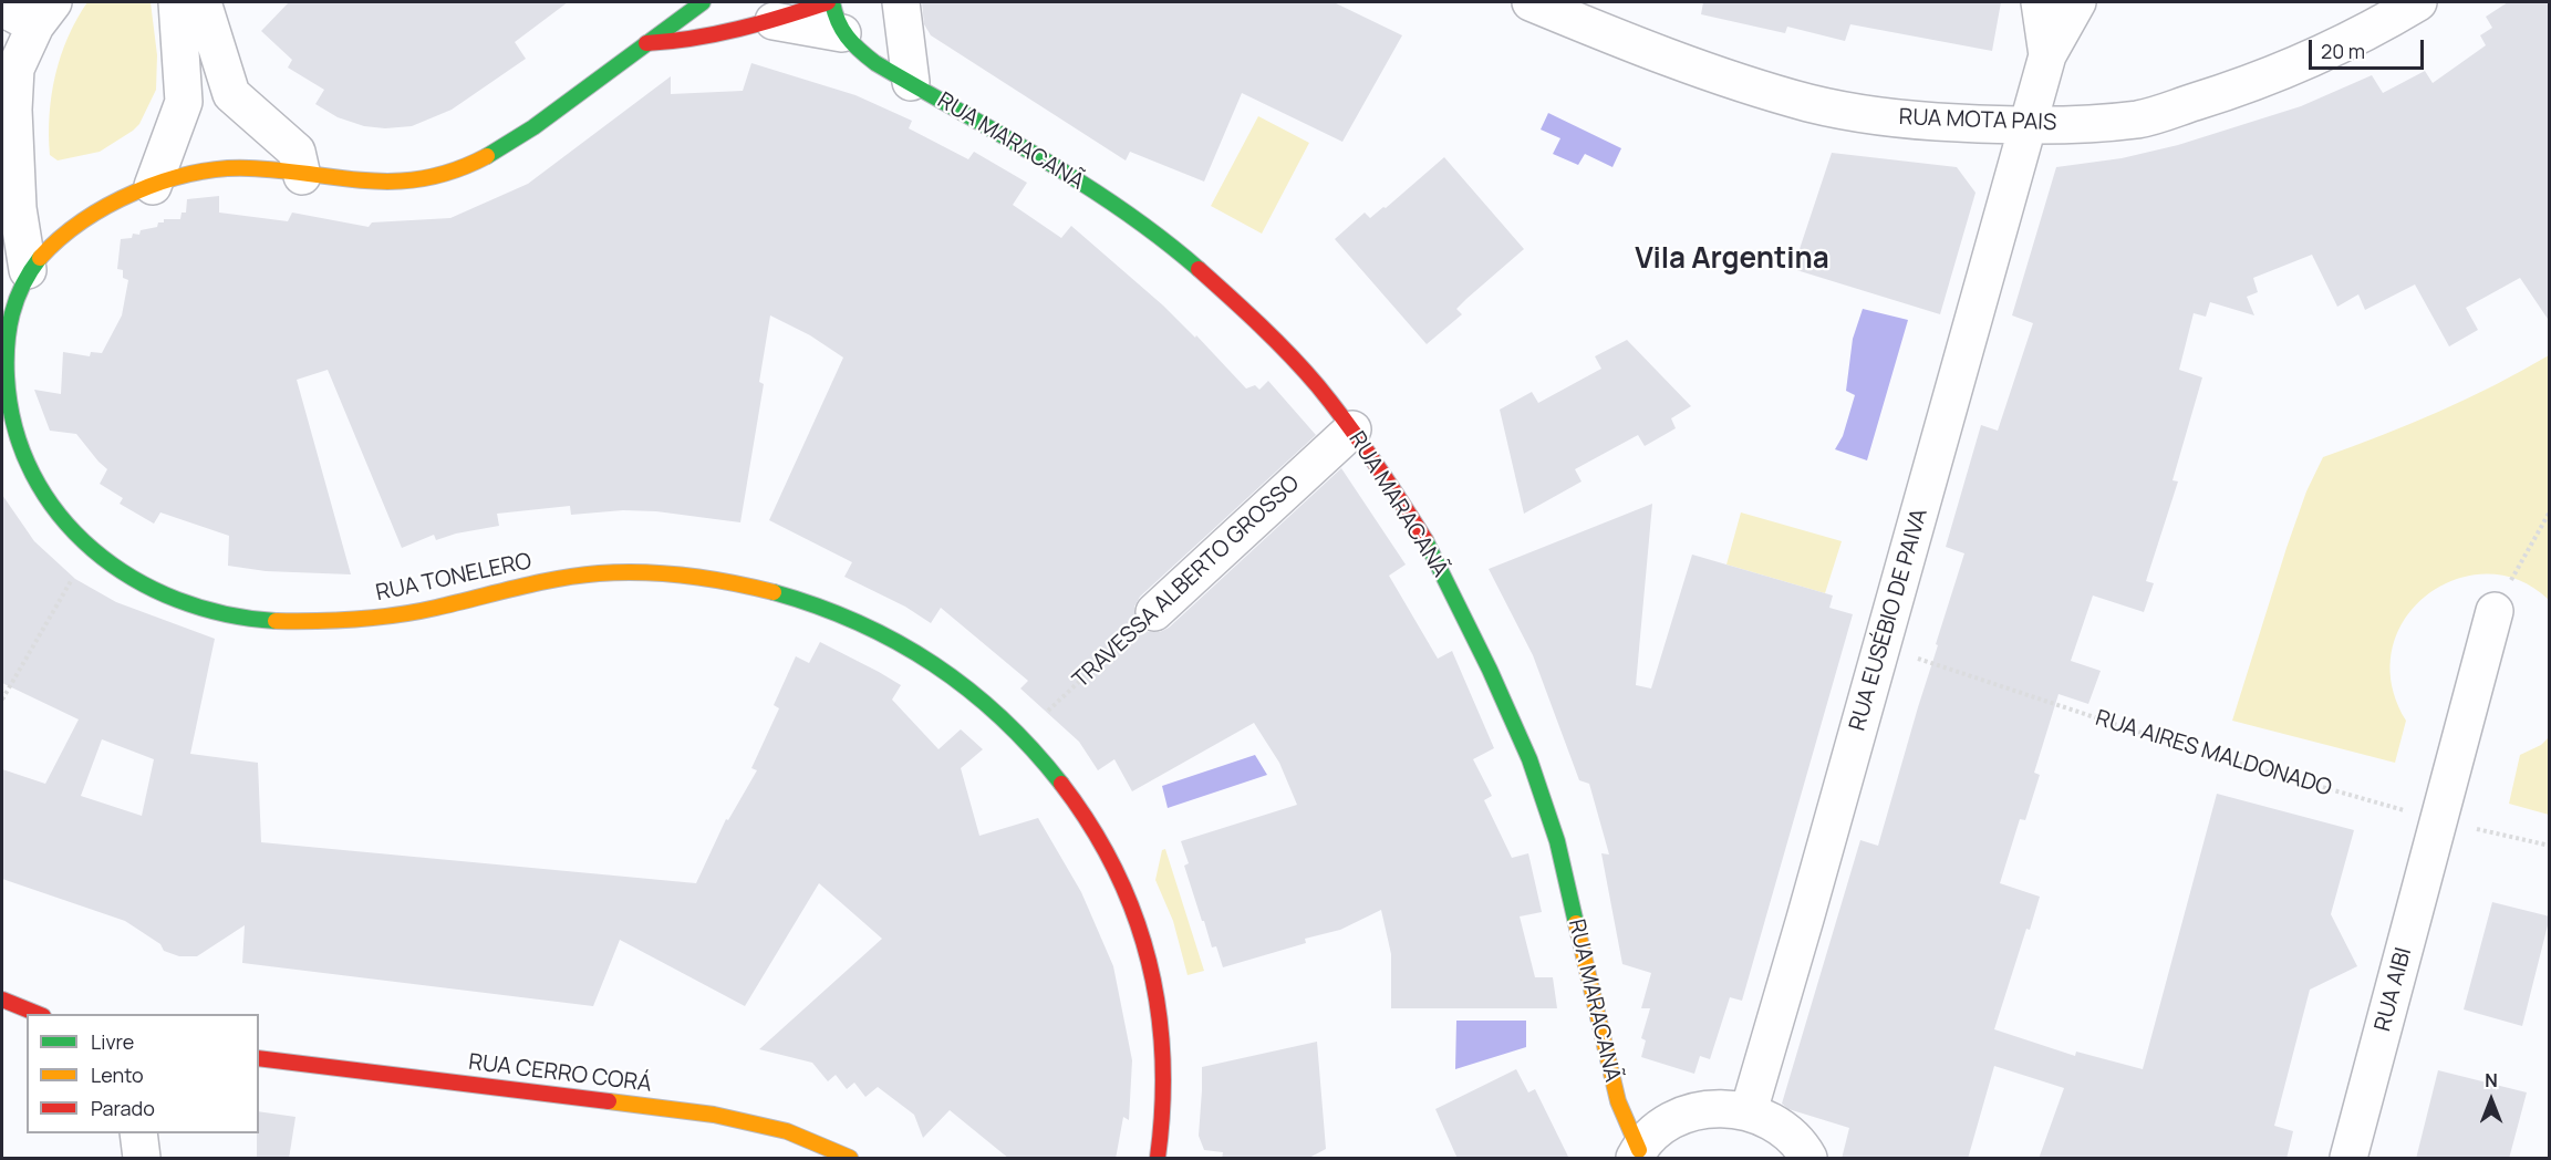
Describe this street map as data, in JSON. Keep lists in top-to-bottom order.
{
  "streets": {
    "street": [
      "RUA MOTA PAIS",
      "RUA MARACANÃ",
      "RUA TONELERO",
      "TRAVESSA ALBERTO GROSSO",
      "RUA EUSÉBIO DE PAIVA",
      "RUA AIBI",
      "RUA CERRO CORÁ"
    ],
    "path": ["RUA AIRES MALDONADO"]
  },
  "crossings": [
    ["RUA MOTA PAIS", "RUA EUSÉBIO DE PAIVA"],
    ["RUA MARACANÃ", "TRAVESSA ALBERTO GROSSO"],
    ["RUA TONELERO", "TRAVESSA ALBERTO GROSSO"],
    ["RUA EUSÉBIO DE PAIVA", "RUA AIRES MALDONADO"],
    ["RUA AIRES MALDONADO", "RUA AIBI"]
  ],
  "districts": ["Vila Argentina"],
  "legend": ["Livre", "Lento", "Parado"],
  "scale_bar": "20 m",
  "north": "top"
}
